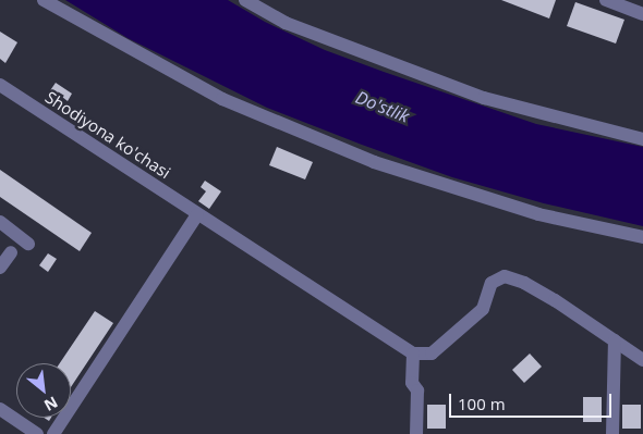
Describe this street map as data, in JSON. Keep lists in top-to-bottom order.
{
  "streets": {
    "street": ["Shodiyona ko'chasi"]
  },
  "water": ["Do'stlik"],
  "scale_bar": "100 m",
  "north": "bottom right"
}
